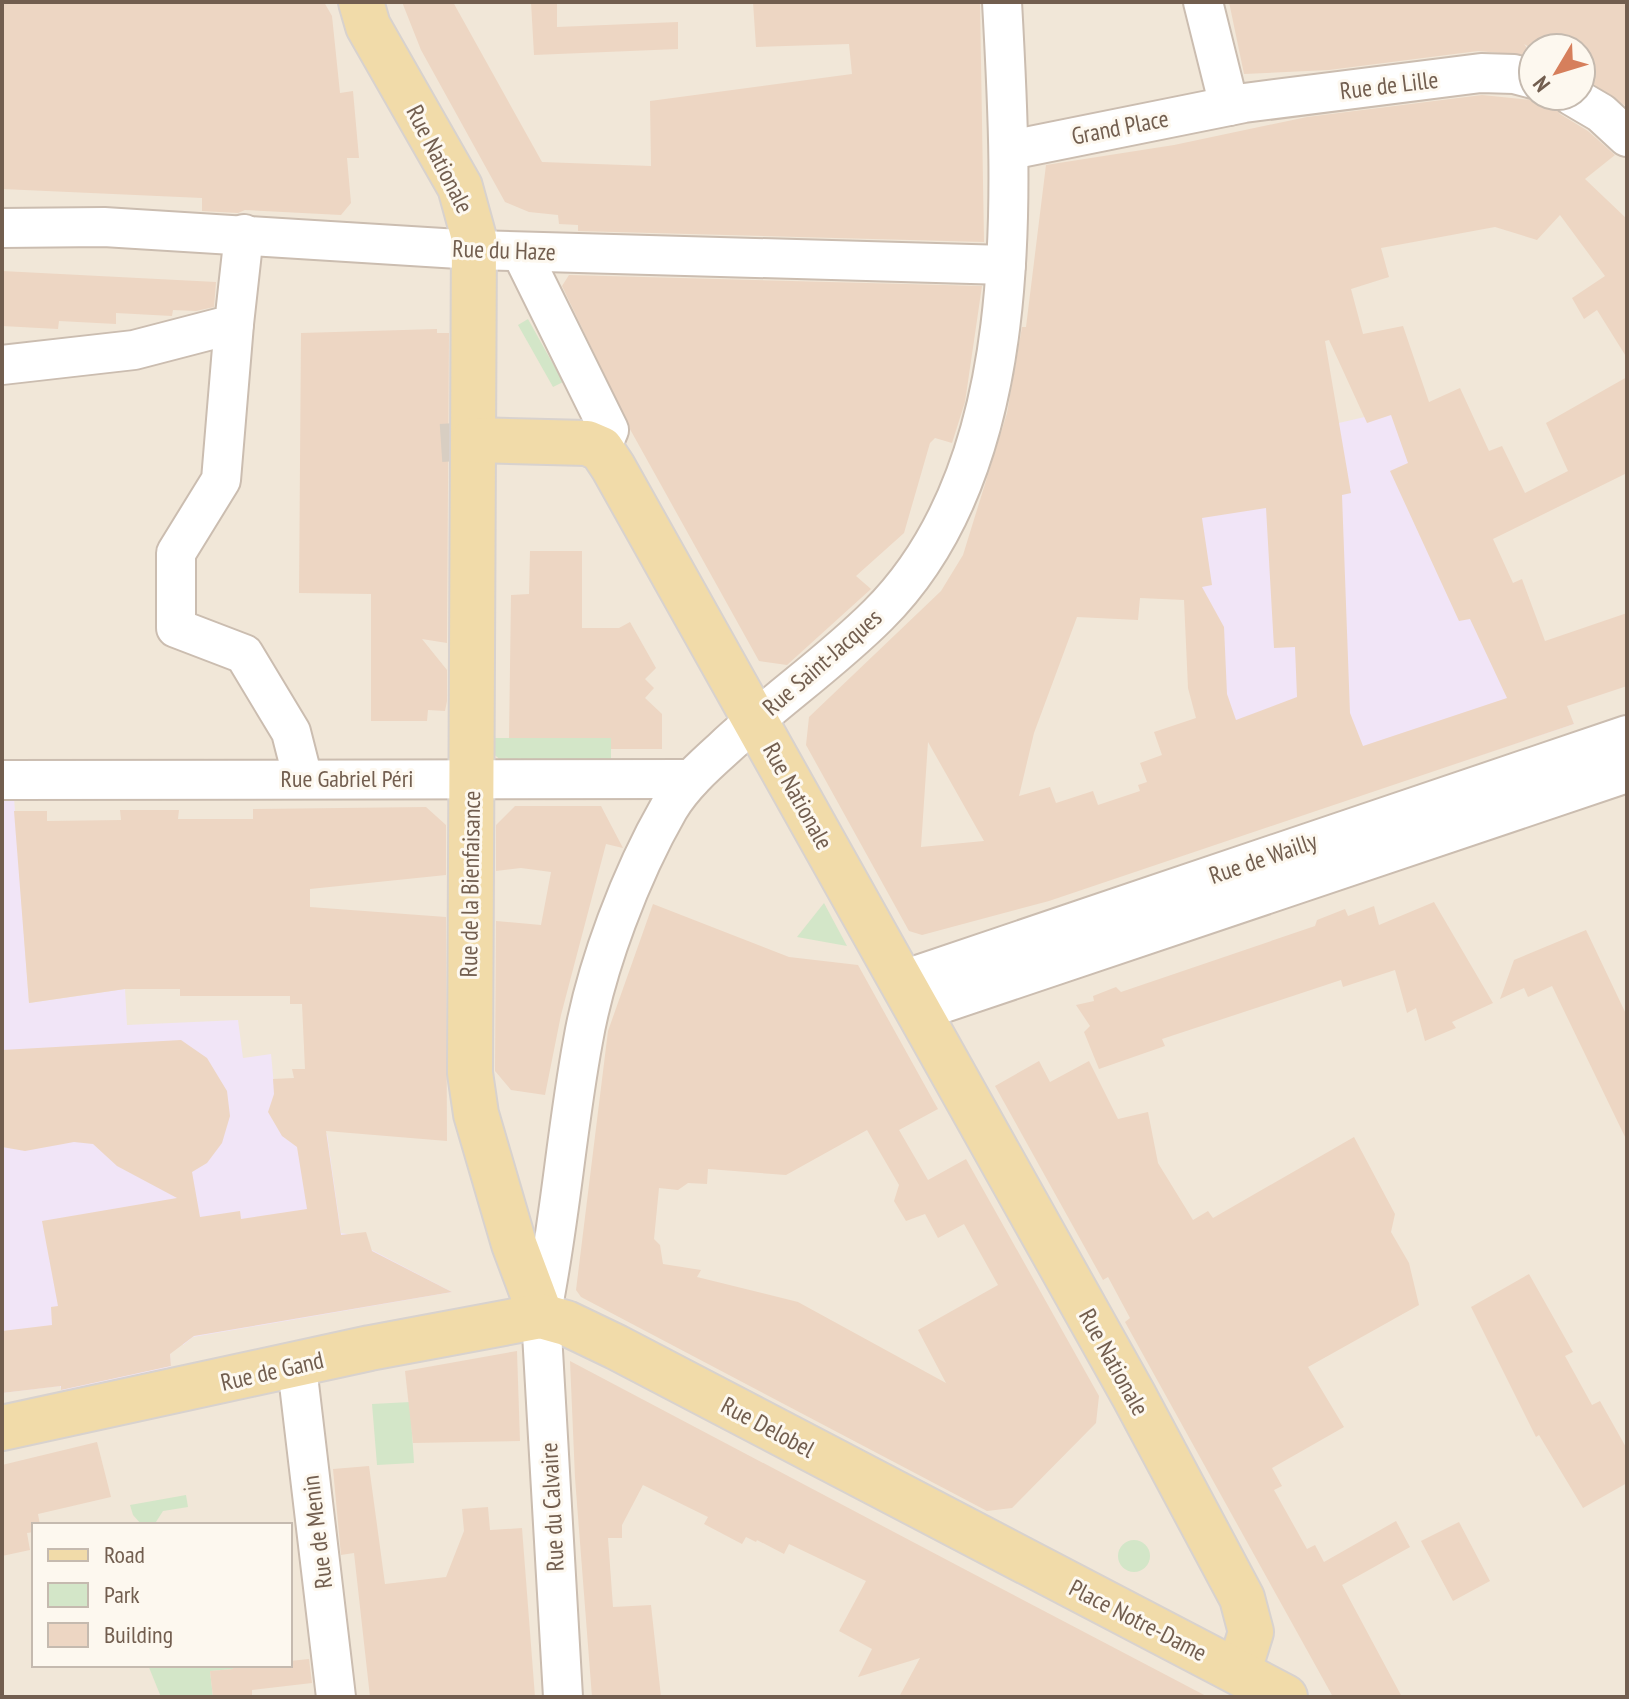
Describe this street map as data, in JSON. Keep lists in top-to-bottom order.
{
  "streets": {
    "main road": [
      "Rue Nationale",
      "Rue de la Bienfaisance",
      "Rue de Gand",
      "Rue Delobel",
      "Place Notre-Dame"
    ],
    "street": [
      "Rue de Lille",
      "Grand Place",
      "Rue du Haze",
      "Rue Saint-Jacques",
      "Rue Gabriel Péri",
      "Rue de Wailly",
      "Rue du Calvaire",
      "Rue de Menin"
    ]
  },
  "crossings": [
    ["Rue de Lille", "Grand Place"],
    ["Grand Place", "Rue Saint-Jacques"],
    ["Rue Nationale", "Rue du Haze"],
    ["Rue Nationale", "Rue Saint-Jacques"],
    ["Rue Nationale", "Rue de Wailly"],
    ["Rue Nationale", "Rue de la Bienfaisance"],
    ["Rue Nationale", "Place Notre-Dame"],
    ["Rue du Haze", "Rue Saint-Jacques"],
    ["Rue Saint-Jacques", "Rue Gabriel Péri"],
    ["Rue Saint-Jacques", "Rue de la Bienfaisance"],
    ["Rue Saint-Jacques", "Rue de Gand"],
    ["Rue Saint-Jacques", "Rue Delobel"],
    ["Rue Saint-Jacques", "Rue du Calvaire"],
    ["Rue Gabriel Péri", "Rue de la Bienfaisance"],
    ["Rue de la Bienfaisance", "Rue de Gand"],
    ["Rue de la Bienfaisance", "Rue Delobel"],
    ["Rue de la Bienfaisance", "Rue du Calvaire"],
    ["Rue de Gand", "Rue Delobel"],
    ["Rue de Gand", "Rue du Calvaire"],
    ["Rue de Gand", "Rue de Menin"],
    ["Rue Delobel", "Rue du Calvaire"],
    ["Rue Delobel", "Place Notre-Dame"]
  ],
  "legend": ["Road", "Park", "Building"],
  "north": "bottom left"
}
